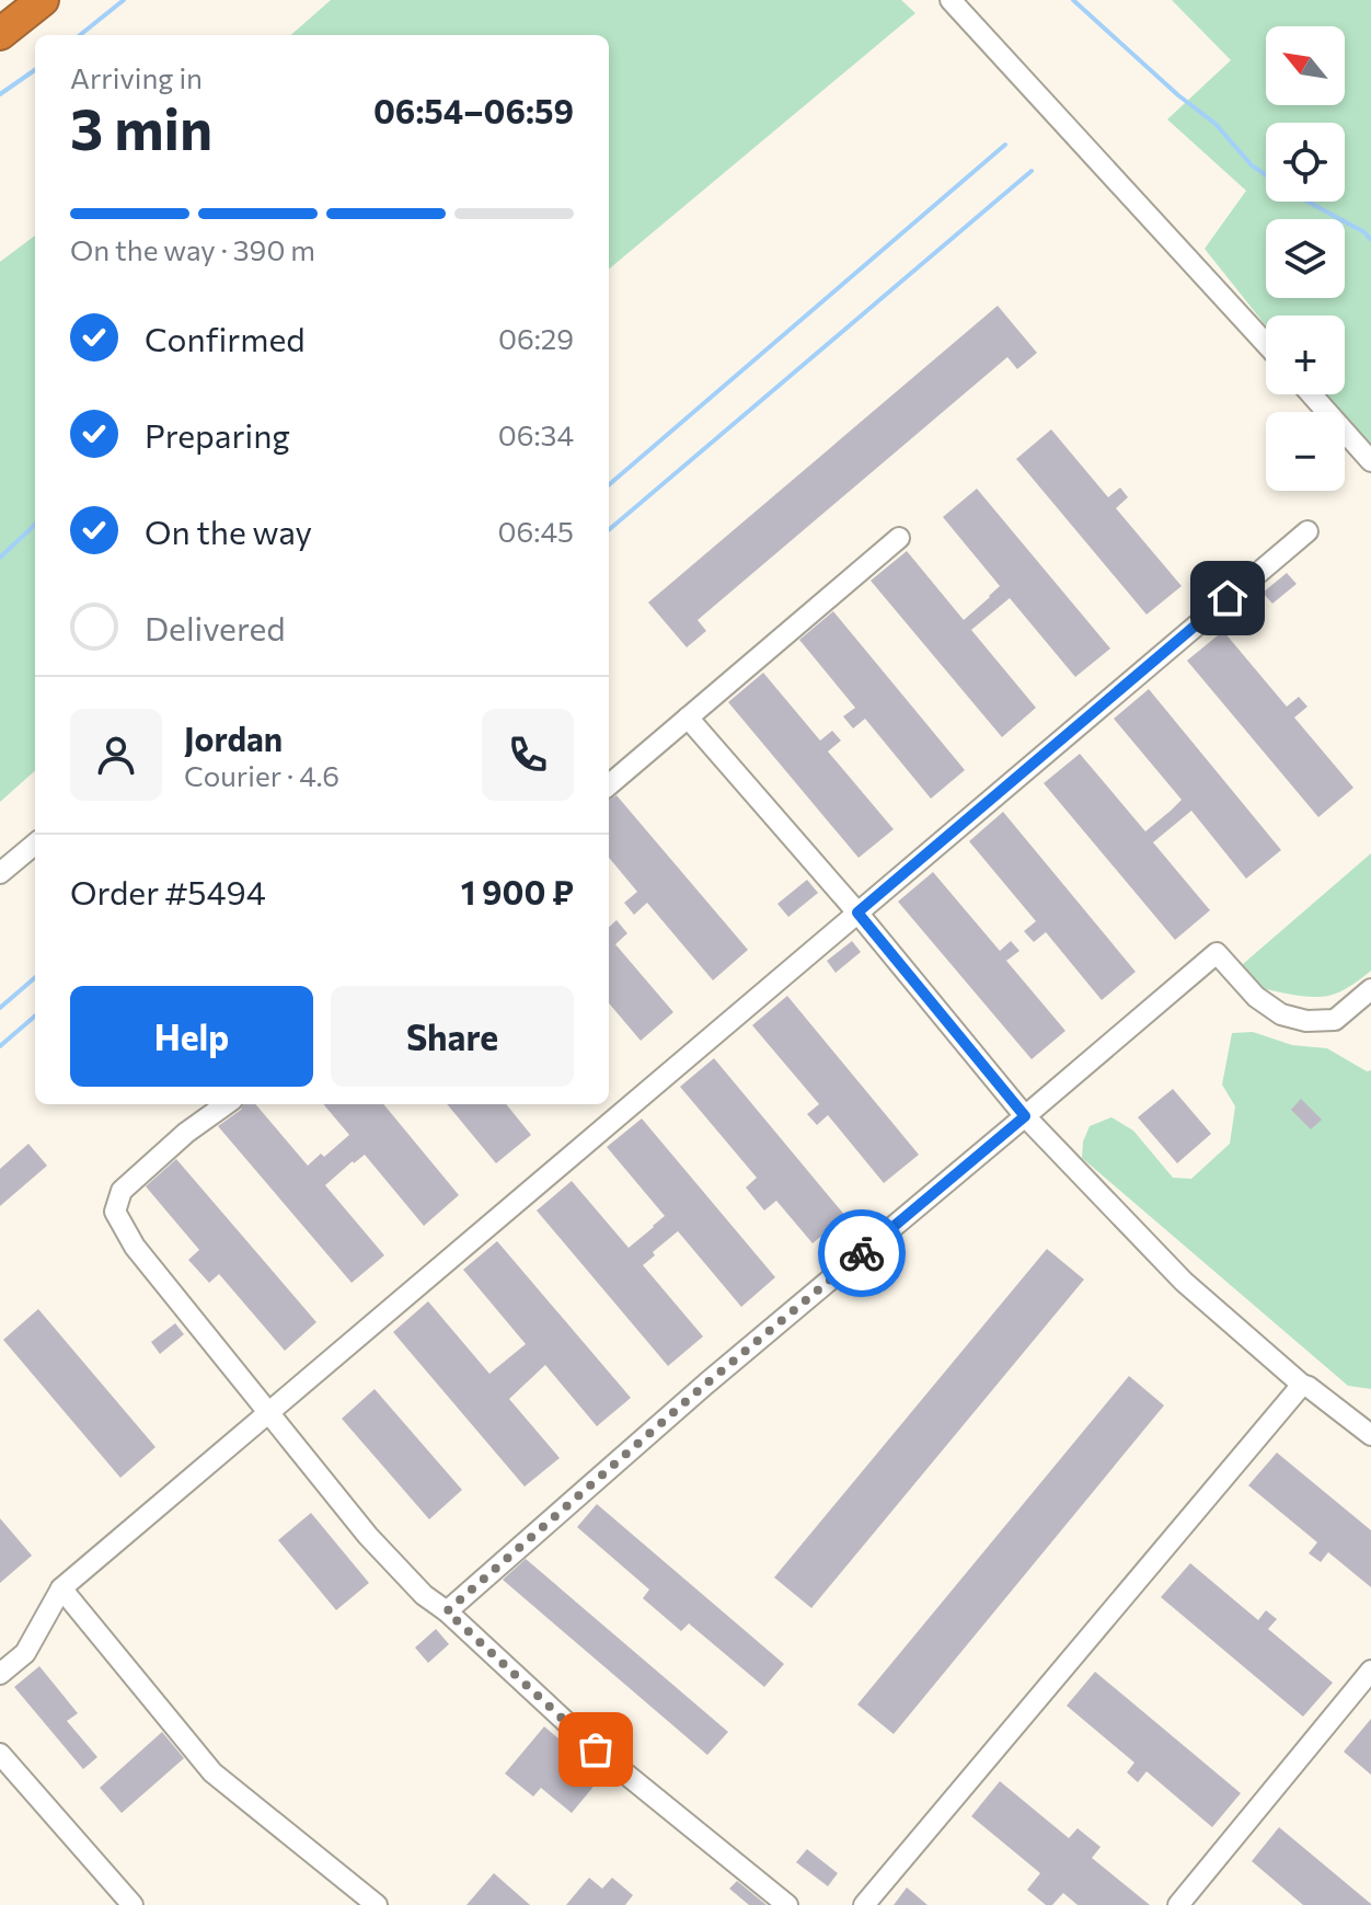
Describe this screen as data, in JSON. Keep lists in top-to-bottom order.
{
  "north": "top left",
  "page": {
    "map_buttons": ["+", "−"],
    "heading": ["3 min", "Arriving in", "06:54–06:59"],
    "panel": [
      "Jordan",
      "Courier · 4.6",
      "Order #5494",
      "1 900 ₽"
    ],
    "bar": "On the way · 390 m",
    "list": [
      ["Confirmed", "06:29"],
      ["Preparing", "06:34"],
      ["On the way", "06:45"],
      "Delivered"
    ],
    "buttons": ["Help", "Share"]
  }
}
